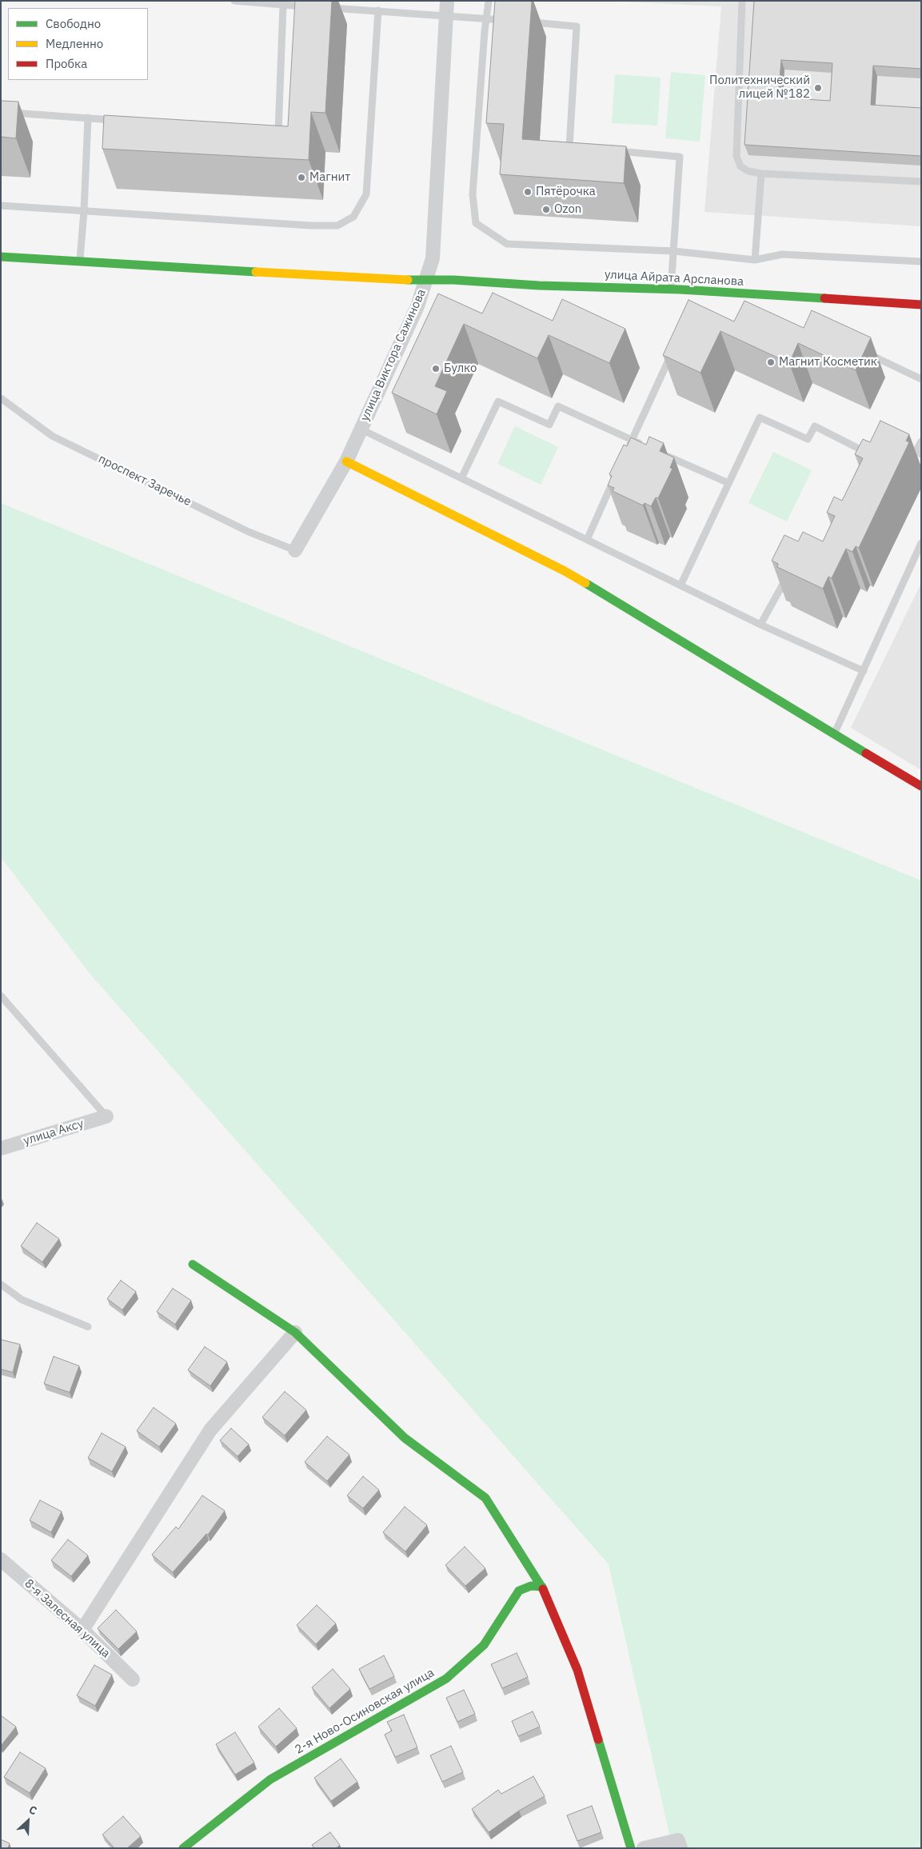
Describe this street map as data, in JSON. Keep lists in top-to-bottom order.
{
  "streets": {
    "street": [
      "улица Айрата Арсланова",
      "улица Виктора Сажинова",
      "улица Аксу",
      "8-я Залесная улица",
      "2-я Ново-Осиновская улица"
    ],
    "lane": ["проспект Заречье"]
  },
  "crossings": [
    ["улица Айрата Арсланова", "улица Виктора Сажинова"],
    ["улица Виктора Сажинова", "проспект Заречье"]
  ],
  "places": [
    "Политехнический лицей №182",
    "Магнит",
    "Пятёрочка",
    "Ozon",
    "Магнит Косметик",
    "Булко"
  ],
  "legend": ["Свободно", "Медленно", "Пробка"],
  "north": "top right"
}
